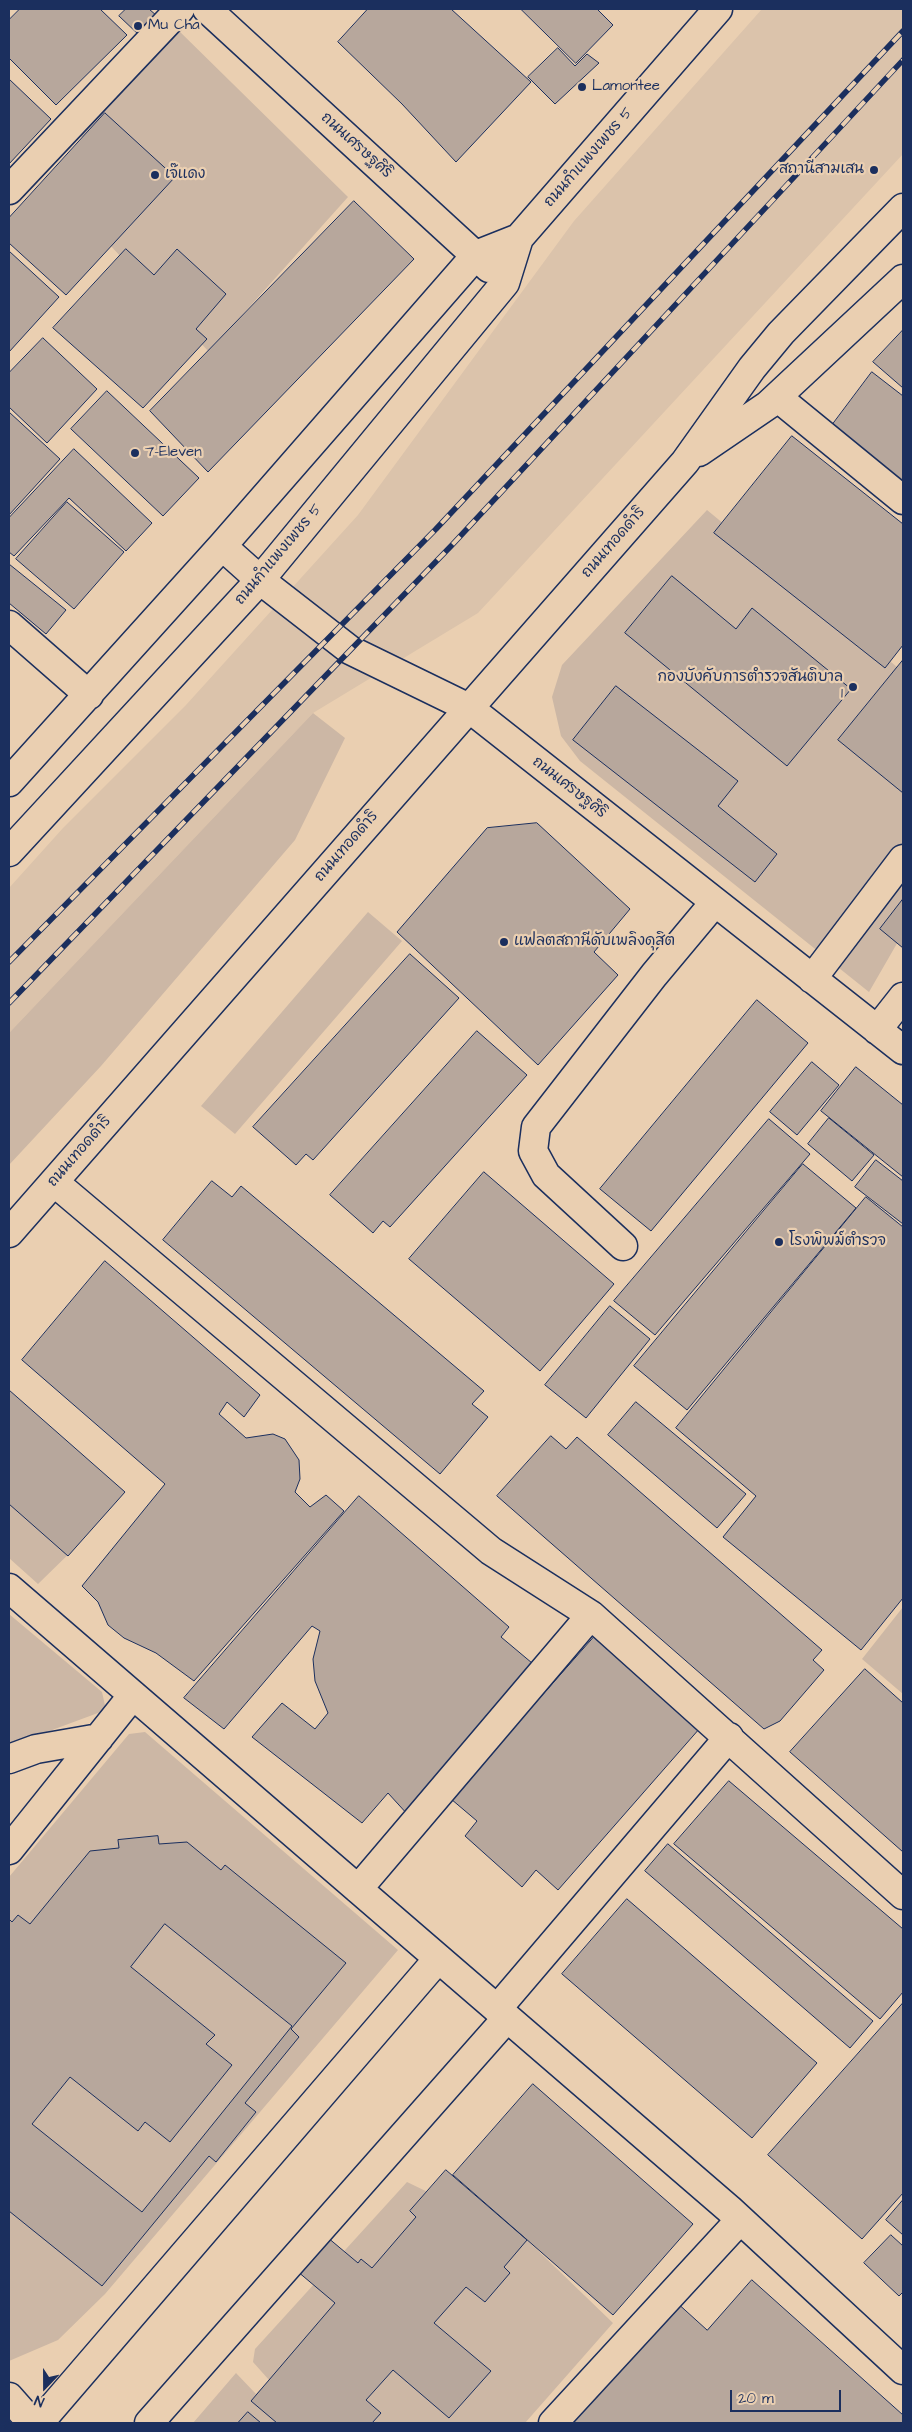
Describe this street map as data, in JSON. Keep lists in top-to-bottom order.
{
  "streets": {
    "street": ["ถนนเศรษฐศิริ", "ถนนกำแพงเพชร 5", "ถนนเทอดดำริ"]
  },
  "crossings": [
    ["ถนนเศรษฐศิริ", "ถนนกำแพงเพชร 5"],
    ["ถนนเศรษฐศิริ", "ถนนเทอดดำริ"]
  ],
  "places": [
    "Mu Cha",
    "Lamontee",
    "สถานีสามเสน",
    "เจ๊แดง",
    "7-Eleven",
    "กองบังคับการตำรวจสันติบาล 1",
    "แฟลตสถานีดับเพลิงดุสิต",
    "โรงพิพม์ตำรวจ"
  ],
  "scale_bar": "20 m",
  "north": "bottom"
}
